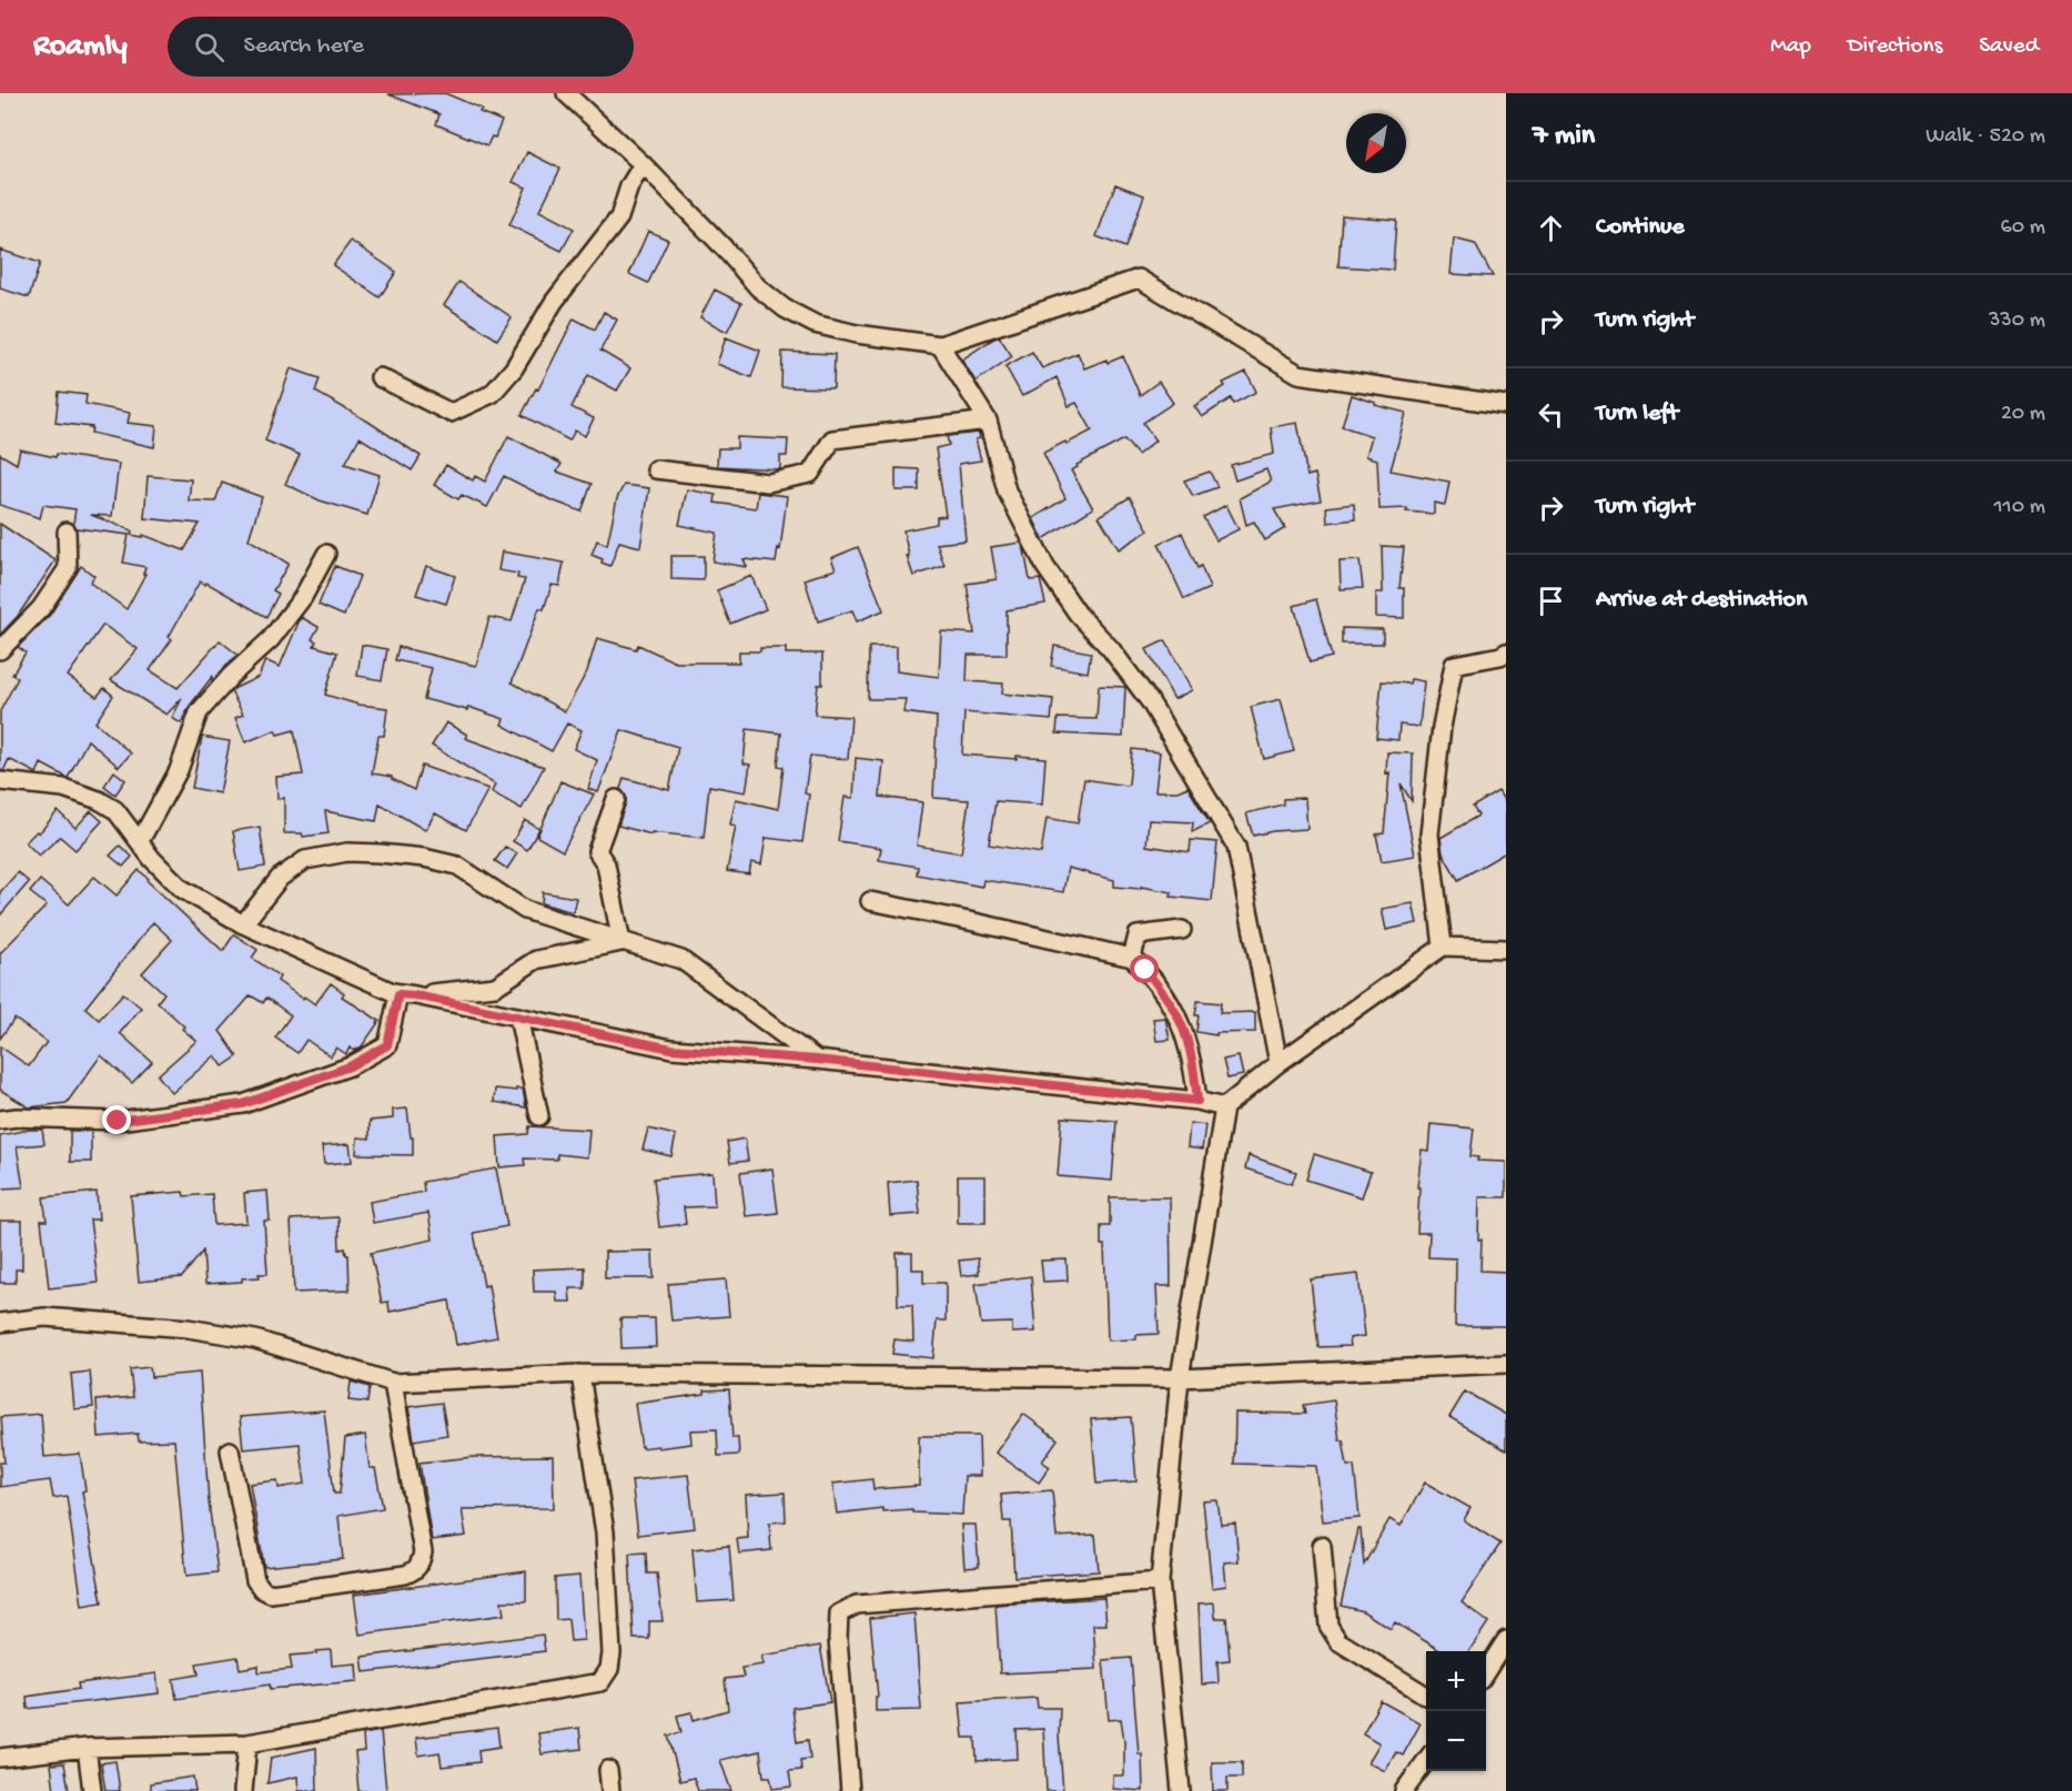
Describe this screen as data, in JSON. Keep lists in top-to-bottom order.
{
  "north": "bottom left",
  "page": {
    "header": "Roamly",
    "search": "Search here",
    "nav": ["Map", "Directions", "Saved"],
    "heading": ["7 min", "Walk · 520 m"],
    "list": [
      ["Continue", "60 m"],
      ["Turn right", "330 m"],
      ["Turn left", "20 m"],
      ["Turn right", "110 m"],
      "Arrive at destination"
    ],
    "map_buttons": ["+", "−"]
  }
}
